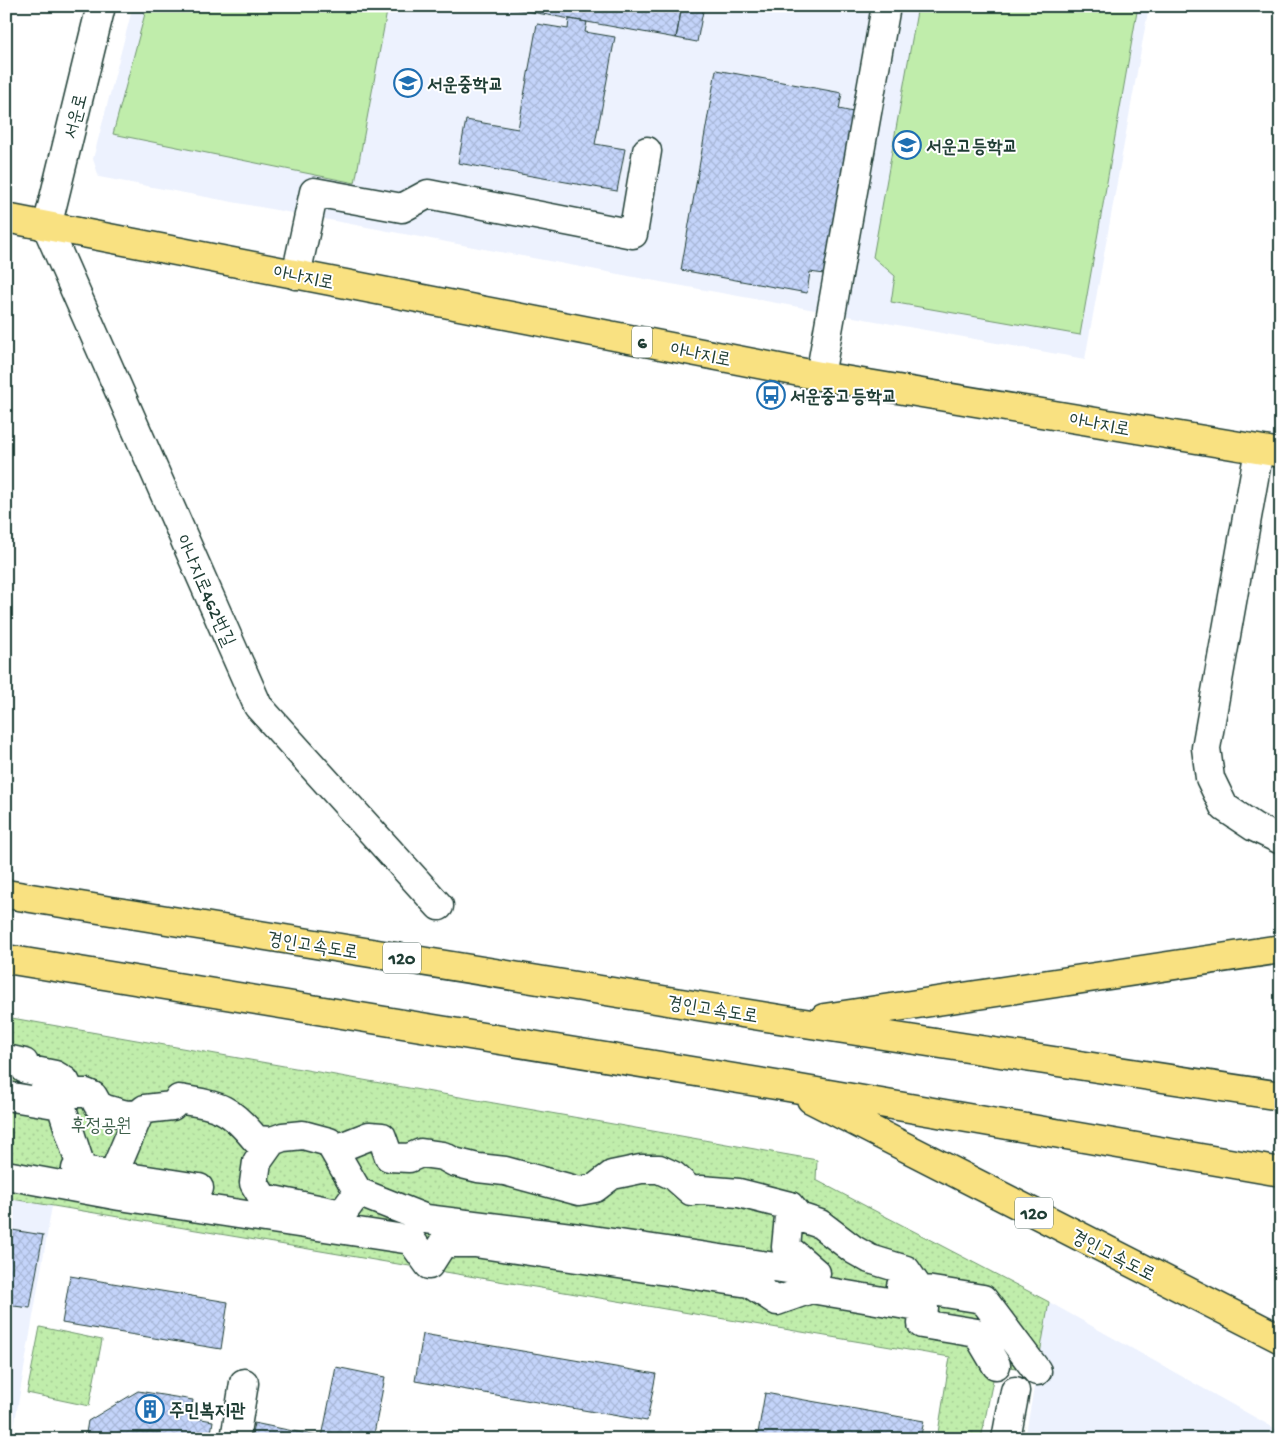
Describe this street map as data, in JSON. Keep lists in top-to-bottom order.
{
  "streets": {
    "main road": [
      "아나지로",
      "6",
      "경인고속도로",
      "120"
    ],
    "street": ["서운로", "아나지로462번길"]
  },
  "crossings": [
    ["서운로", "아나지로"],
    ["서운로", "아나지로462번길"],
    ["아나지로", "아나지로462번길"]
  ],
  "parks": ["후정공원"],
  "places": {
    "school or university": ["서운중학교", "서운고등학교"],
    "bus stop": ["서운중고등학교"],
    "building": ["주민복지관"]
  }
}
